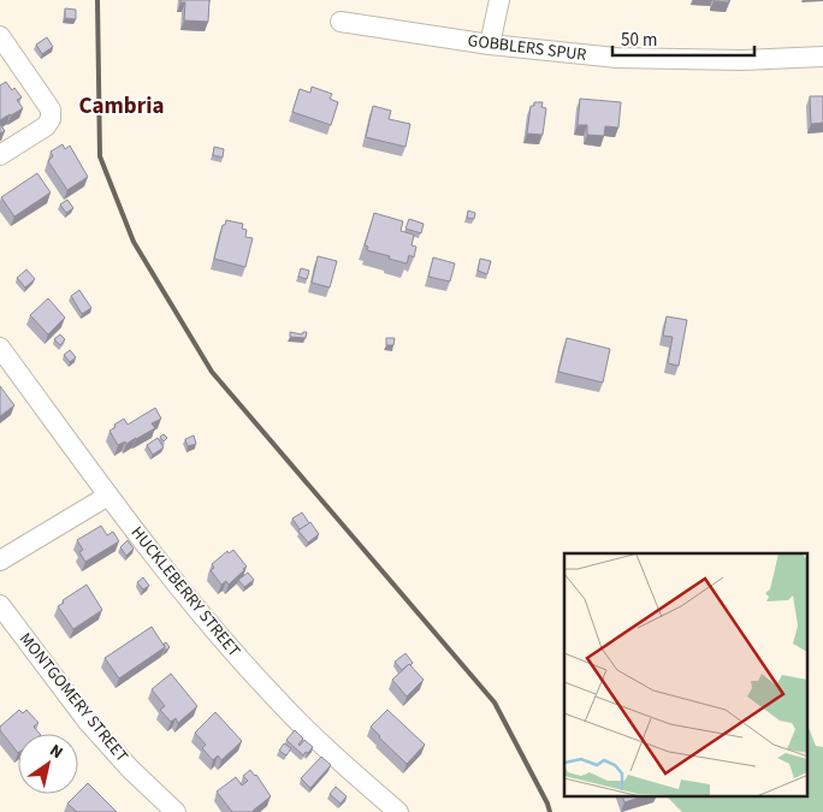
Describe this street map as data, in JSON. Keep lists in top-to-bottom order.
{
  "streets": {
    "street": ["GOBBLERS SPUR", "HUCKLEBERRY STREET", "MONTGOMERY STREET"]
  },
  "districts": ["Cambria"],
  "scale_bar": "50 m",
  "north": "top right"
}
